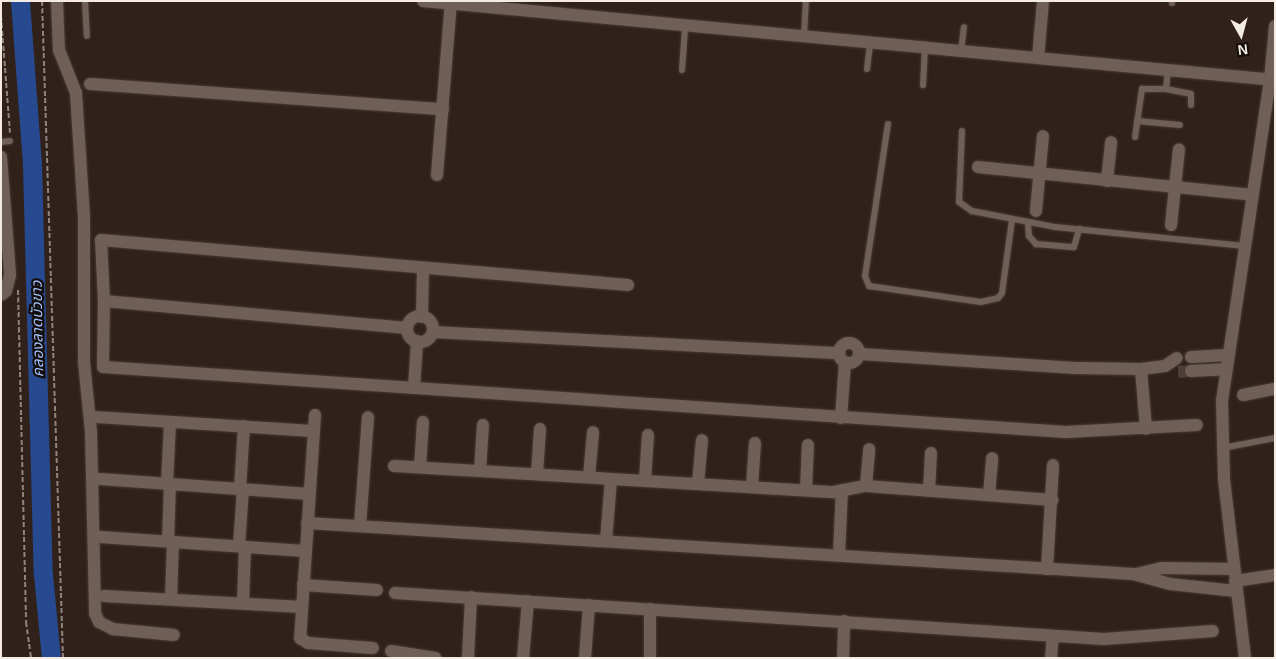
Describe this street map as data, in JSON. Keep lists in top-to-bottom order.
{
  "water": ["คลองลาดบัวขาว"],
  "north": "bottom"
}
